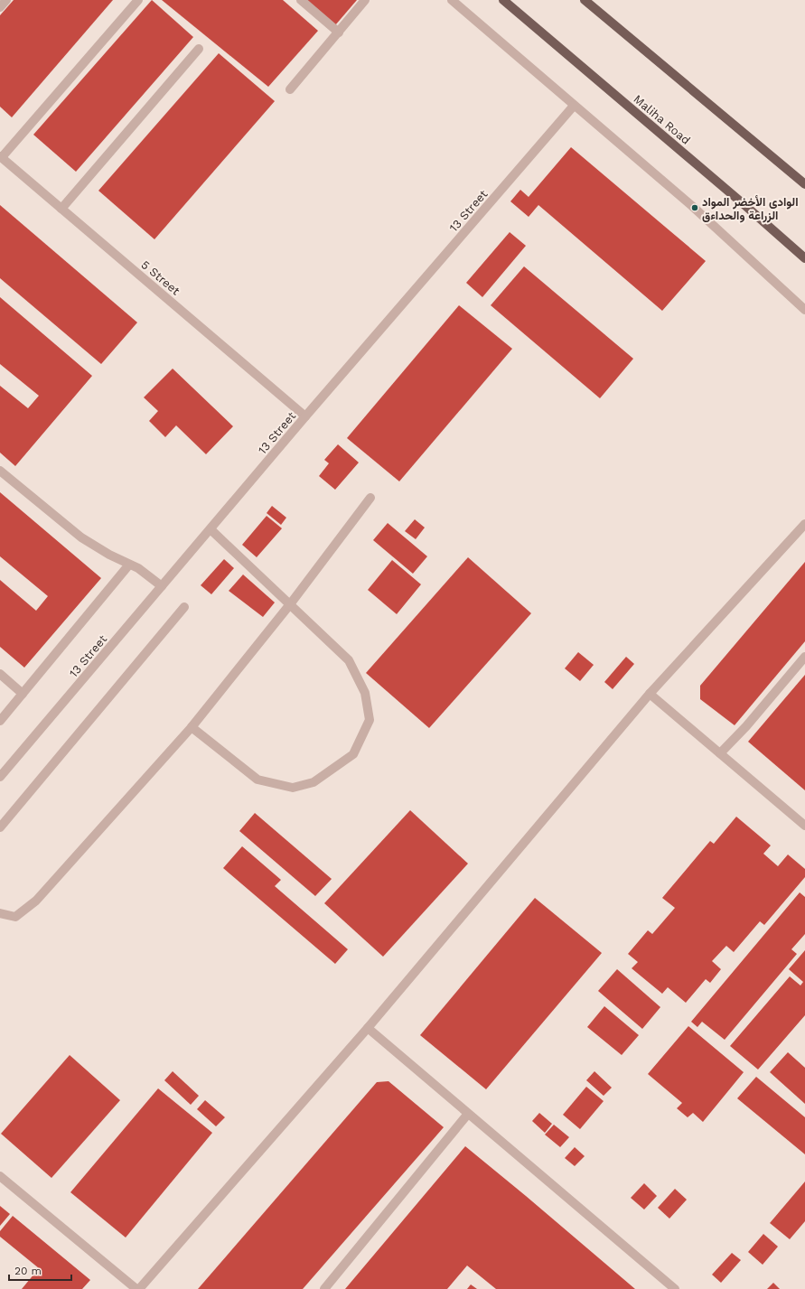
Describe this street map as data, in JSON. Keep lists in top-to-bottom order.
{
  "streets": {
    "main road": ["Maliha Road"],
    "street": ["13 Street", "5 Street"]
  },
  "crossings": [
    ["13 Street", "5 Street"]
  ],
  "places": ["الوادى الأخضر المواد الزراعة والحداءق"],
  "scale_bar": "20 m"
}
